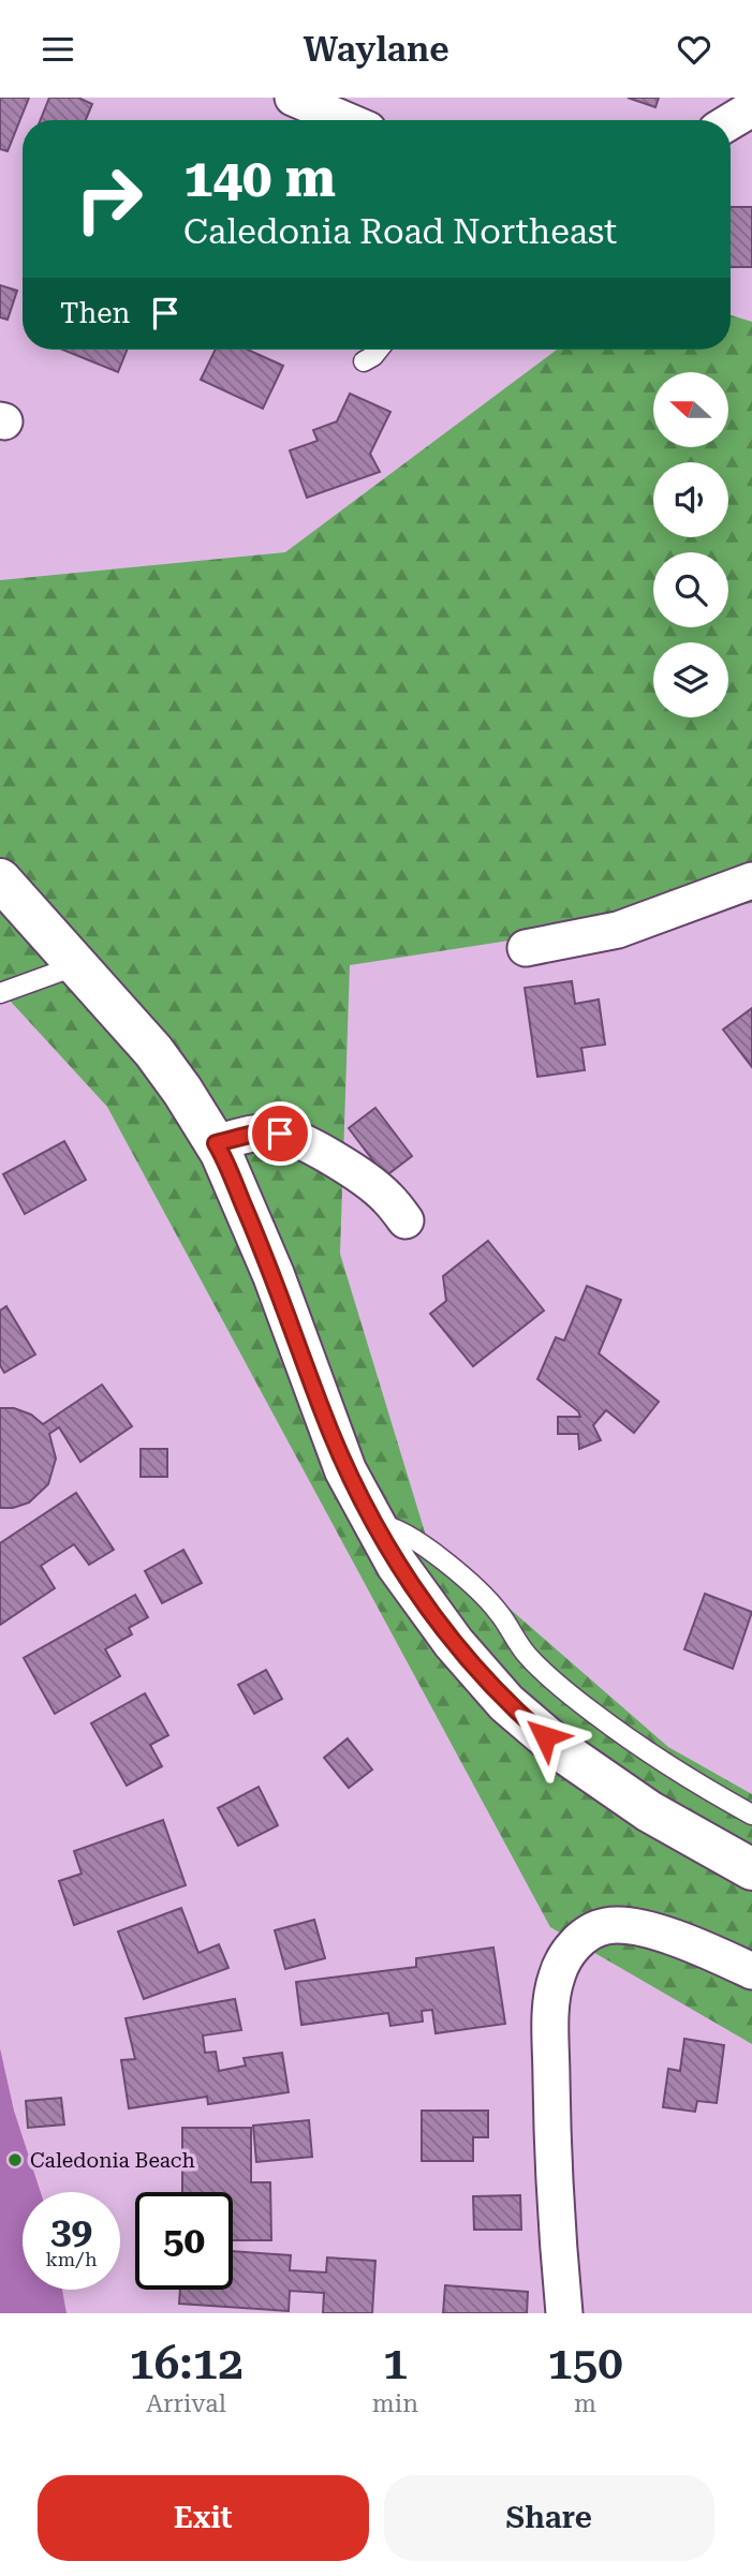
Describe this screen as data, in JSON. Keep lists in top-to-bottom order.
{
  "places": ["Caledonia Beach"],
  "north": "left",
  "page": {
    "header": "Waylane",
    "turn": ["140 m", "Caledonia Road Northeast"],
    "then": "Then",
    "speed": "39 km/h",
    "limit": "50",
    "eta": [
      "16:12",
      "Arrival",
      "1",
      "min",
      "150",
      "m"
    ],
    "buttons": ["Exit", "Share"]
  }
}
